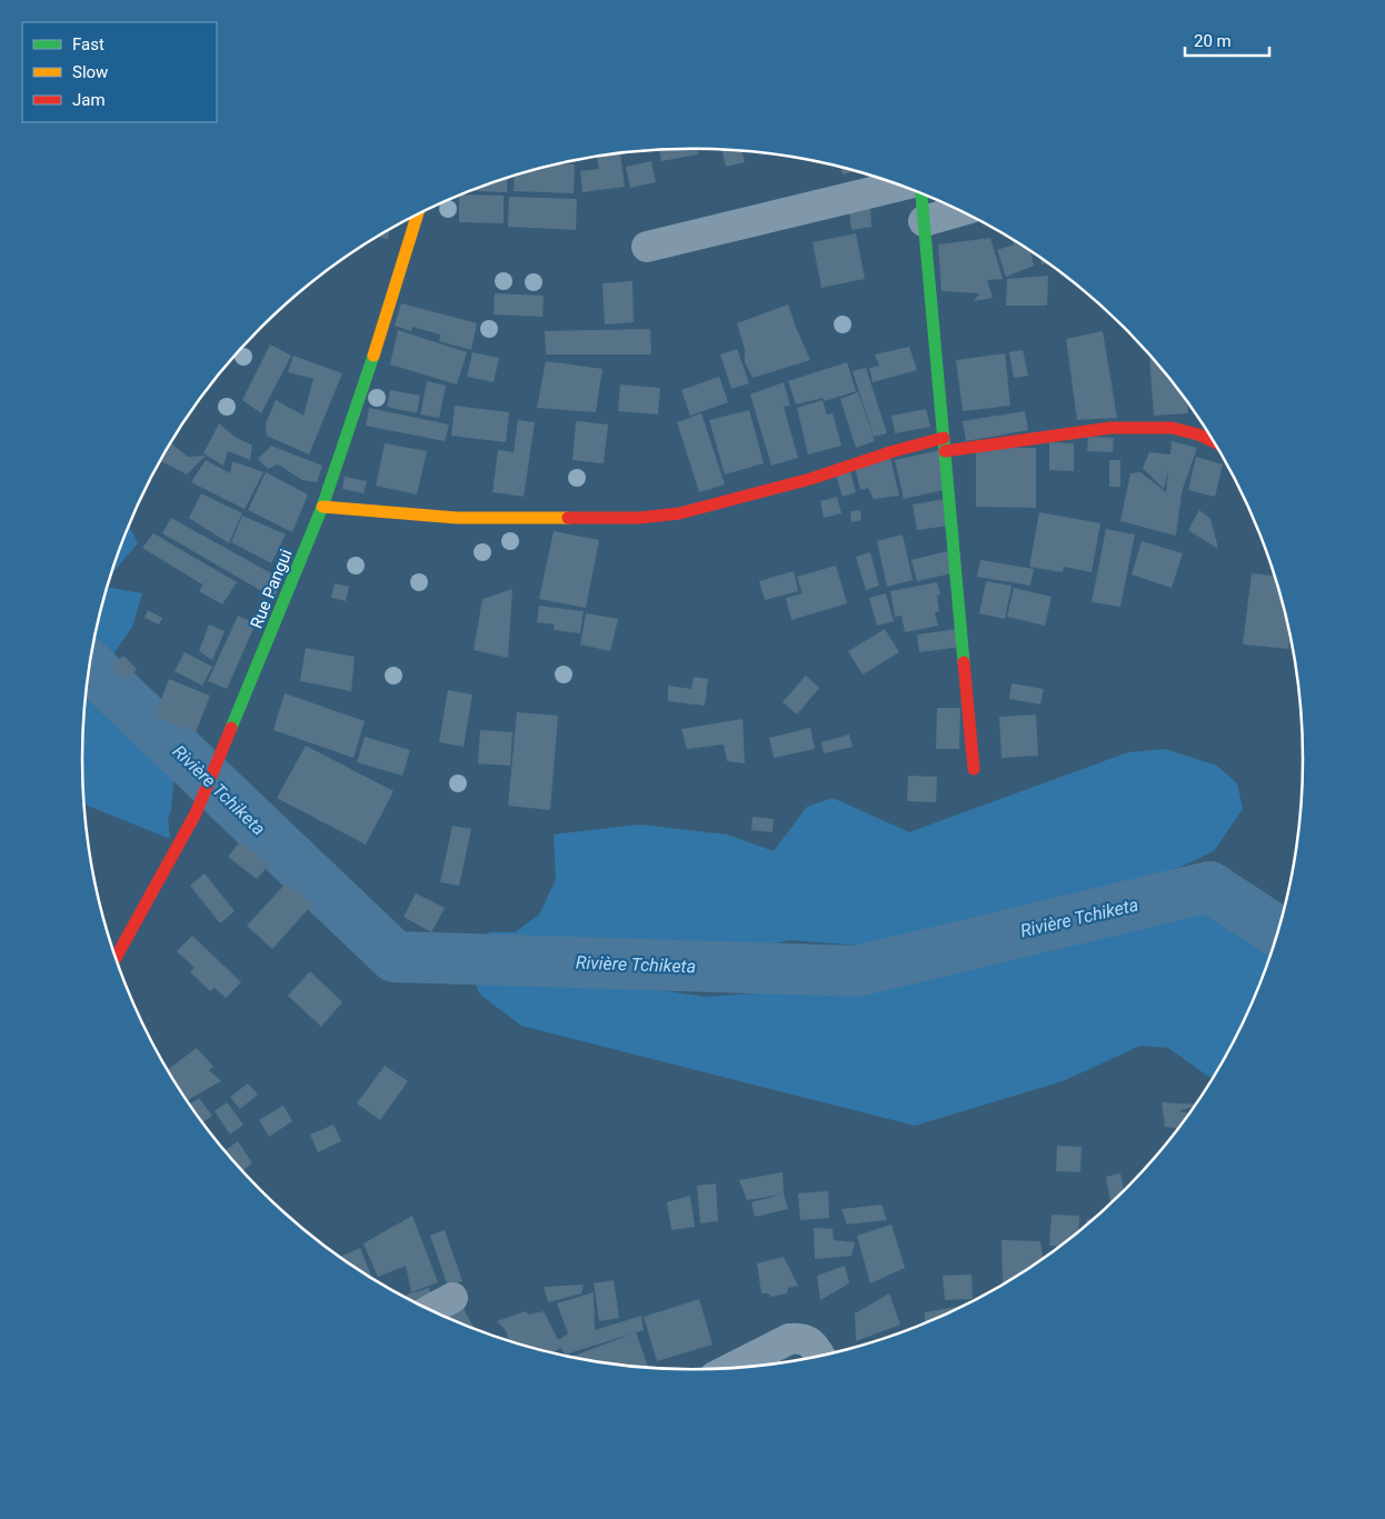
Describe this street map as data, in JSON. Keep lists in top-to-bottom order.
{
  "streets": {
    "street": ["Rue Pangui"]
  },
  "water": ["Rivière Tchiketa"],
  "legend": ["Fast", "Slow", "Jam"],
  "scale_bar": "20 m"
}
